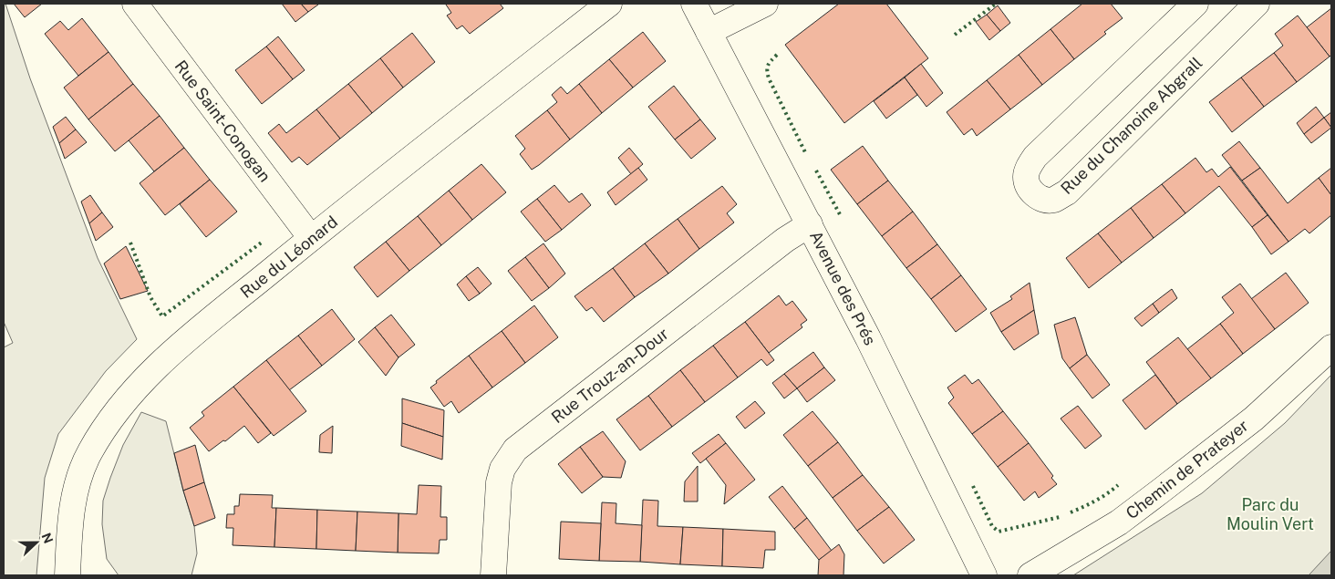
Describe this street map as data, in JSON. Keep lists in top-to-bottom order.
{
  "streets": {
    "street": [
      "Rue Saint-Conogan",
      "Rue du Chanoine Abgrall",
      "Rue du Léonard",
      "Avenue des Prés",
      "Rue Trouz-an-Dour",
      "Chemin de Prateyer"
    ]
  },
  "crossings": [
    ["Rue Saint-Conogan", "Rue du Léonard"],
    ["Avenue des Prés", "Rue Trouz-an-Dour"]
  ],
  "parks": ["Parc du Moulin Vert"],
  "north": "right"
}
